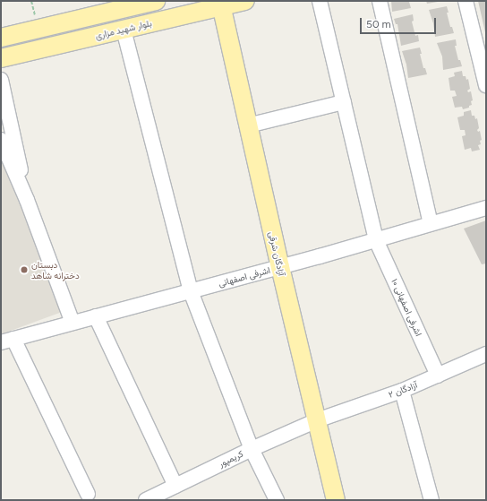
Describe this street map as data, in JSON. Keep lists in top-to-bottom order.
{
  "streets": {
    "main road": ["بلوار شهید مزاری", "آزادگان شرقی"],
    "street": [
      "اشرفی اصفهانی",
      "اشرفی اصفهانی ۱۰",
      "آزادگان ۲",
      "کریمپور"
    ]
  },
  "crossings": [
    ["بلوار شهید مزاری", "آزادگان شرقی"],
    ["آزادگان شرقی", "اشرفی اصفهانی"],
    ["آزادگان شرقی", "آزادگان ۲"],
    ["آزادگان شرقی", "کریمپور"],
    ["اشرفی اصفهانی", "اشرفی اصفهانی ۱۰"],
    ["اشرفی اصفهانی ۱۰", "آزادگان ۲"],
    ["آزادگان ۲", "کریمپور"]
  ],
  "places": ["دبستان دخترانه شاهد"],
  "scale_bar": "50 m"
}
